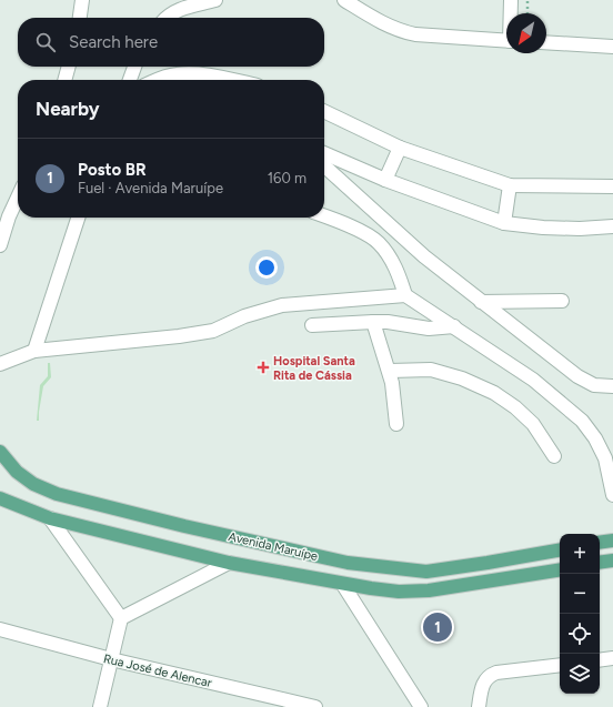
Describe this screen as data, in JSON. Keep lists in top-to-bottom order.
{
  "streets": {
    "main road": ["Avenida Maruípe"],
    "street": ["Rua José de Alencar"]
  },
  "places": {
    "health": ["Hospital Santa Rita de Cássia"]
  },
  "north": "bottom left",
  "page": {
    "search": "Search here",
    "heading": "Nearby",
    "list": [
      {
        "mark": "1",
        "name": "Posto BR",
        "note": "Fuel · Avenida Maruípe",
        "value": "160 m"
      }
    ],
    "map_buttons": ["+", "−"],
    "pins": "1"
  }
}
